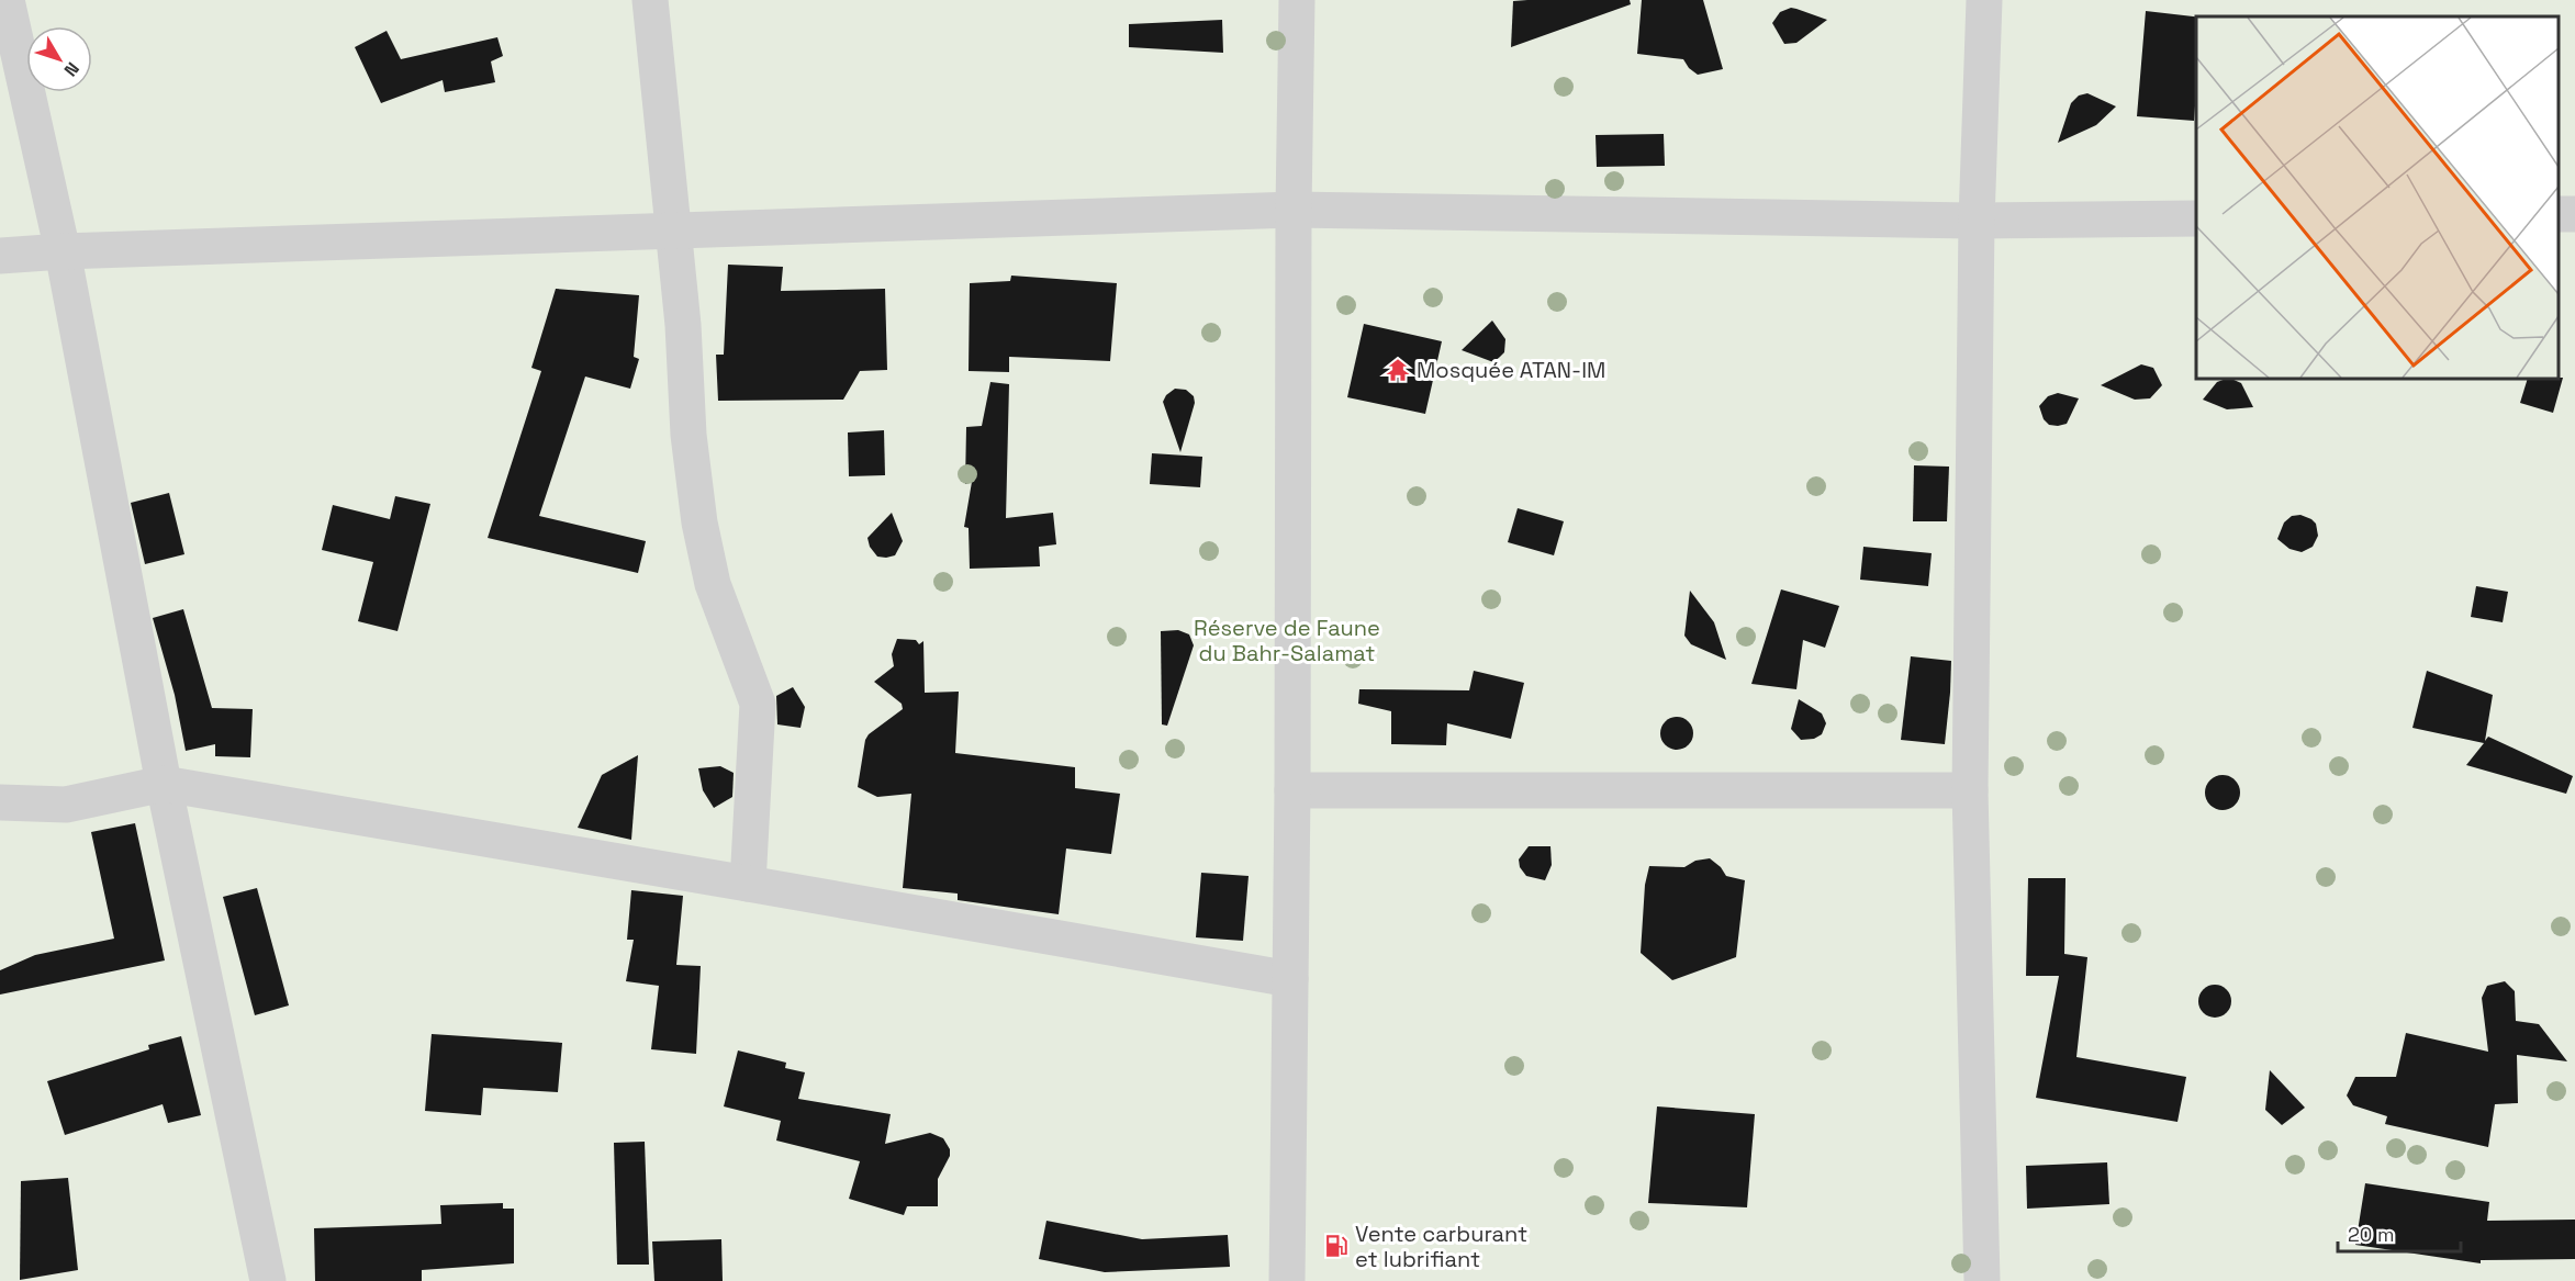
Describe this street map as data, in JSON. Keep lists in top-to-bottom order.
{
  "parks": ["Réserve de Faune du Bahr-Salamat"],
  "places": {
    "temple": ["Mosquée ATAN-IM"],
    "fuel station": ["Vente carburant et lubrifiant"]
  },
  "scale_bar": "20 m",
  "north": "bottom right"
}
